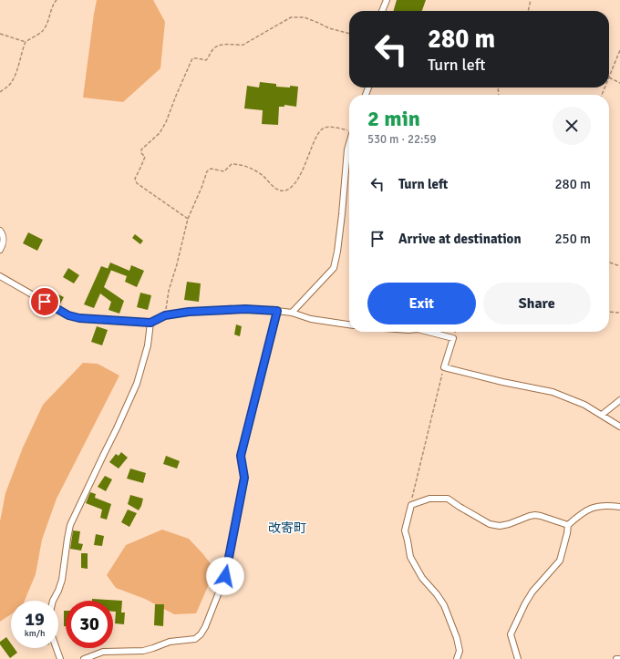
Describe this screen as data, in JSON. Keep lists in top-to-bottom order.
{
  "districts": ["改寄町"],
  "page": {
    "turn": ["280 m", "Turn left"],
    "heading": ["2 min", "530 m · 22:59"],
    "list": [
      {
        "name": "Turn left",
        "value": "280 m"
      },
      {
        "name": "Arrive at destination",
        "value": "250 m"
      }
    ],
    "buttons": ["Exit", "Share"],
    "speed": "19 km/h",
    "limit": "30"
  }
}
